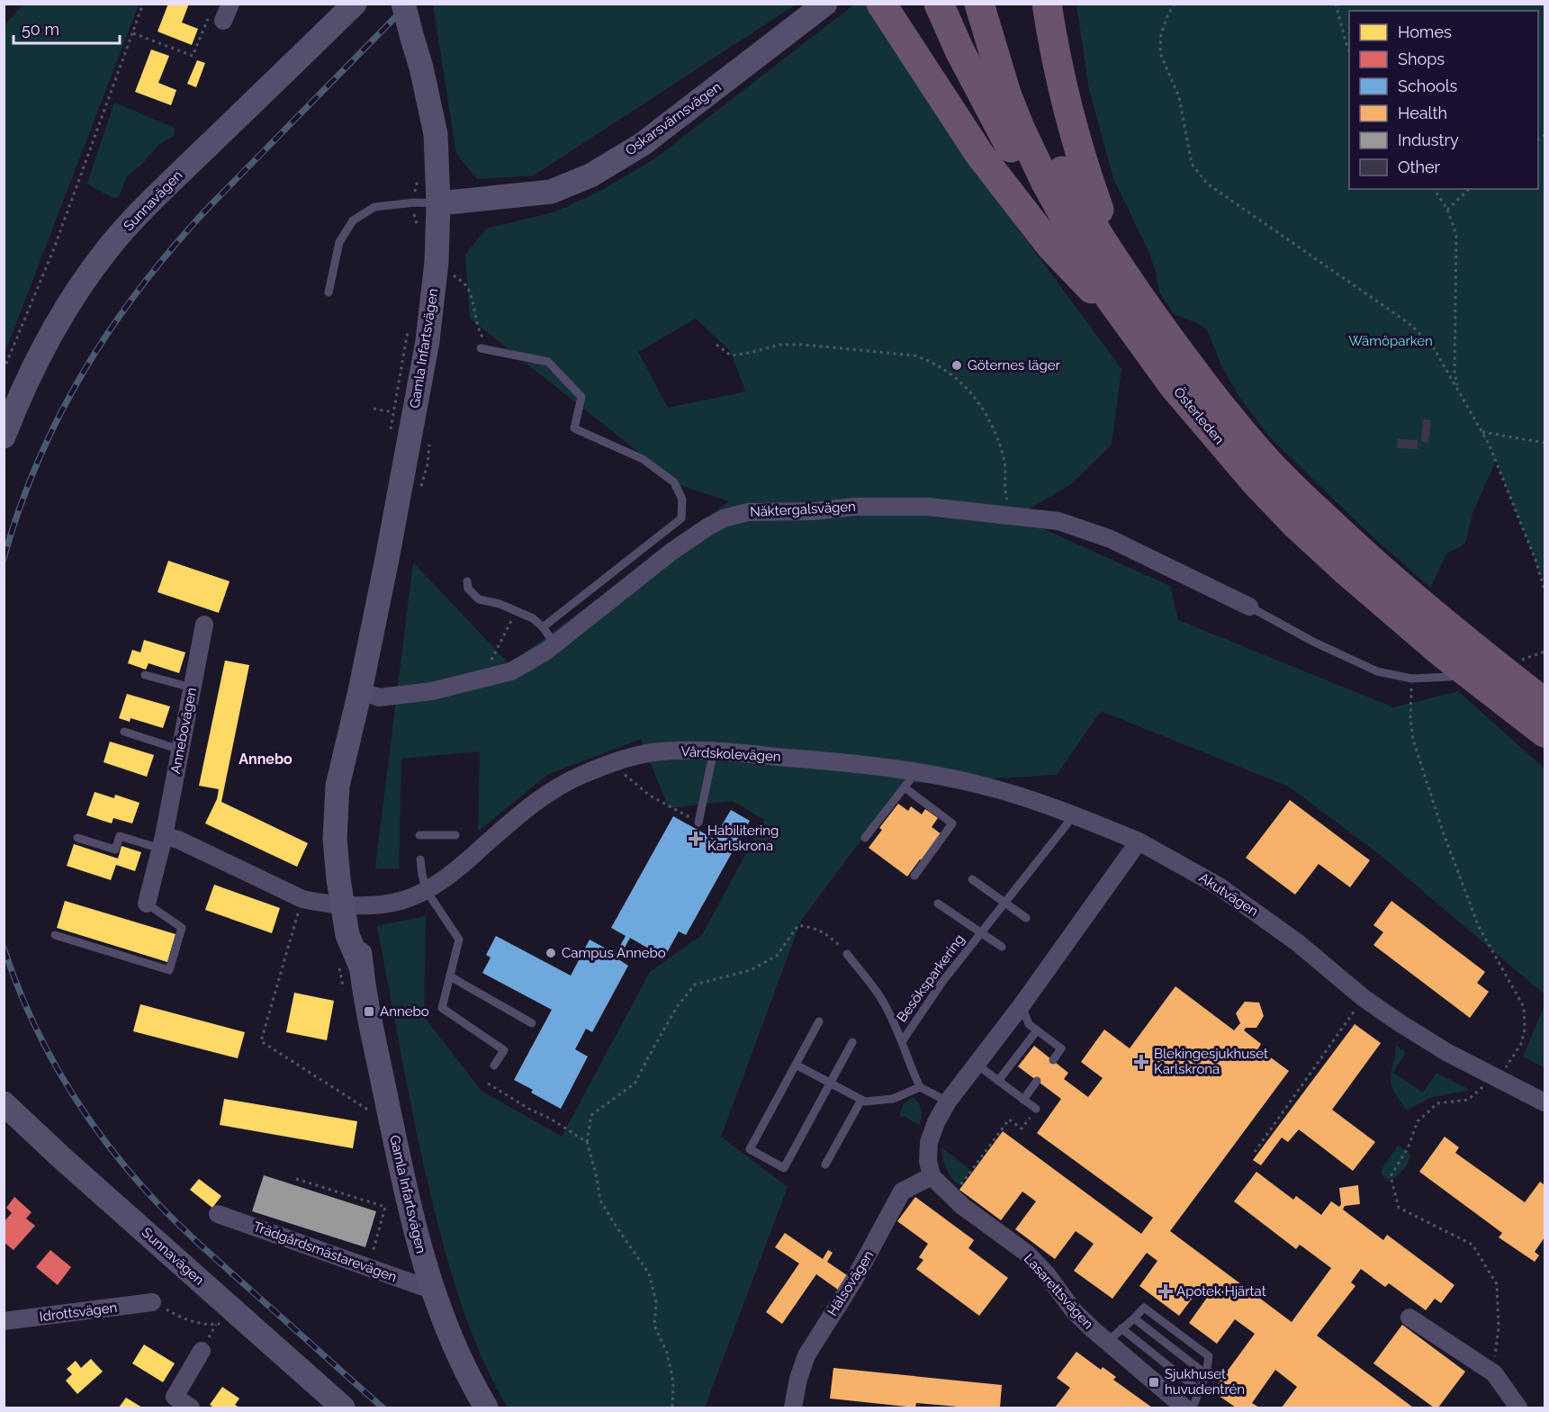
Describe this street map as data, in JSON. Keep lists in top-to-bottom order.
{
  "streets": {
    "highway": ["Österleden"],
    "street": [
      "Oskarsvärnsvägen",
      "Sunnavägen",
      "Gamla Infartsvägen",
      "Näktergalsvägen",
      "Annebovägen",
      "Vårdskolevägen",
      "Akutvägen",
      "Trädgårdsmästarevägen",
      "Hälsovägen",
      "Lasarettsvägen",
      "Idrottsvägen"
    ],
    "lane": ["Besöksparkering"]
  },
  "crossings": [
    ["Oskarsvärnsvägen", "Gamla Infartsvägen"],
    ["Gamla Infartsvägen", "Näktergalsvägen"],
    ["Gamla Infartsvägen", "Vårdskolevägen"],
    ["Gamla Infartsvägen", "Trädgårdsmästarevägen"],
    ["Vårdskolevägen", "Akutvägen"],
    ["Vårdskolevägen", "Besöksparkering"],
    ["Hälsovägen", "Lasarettsvägen"]
  ],
  "districts": ["Annebo"],
  "parks": ["Wämöparken"],
  "places": {
    "other": ["Göternes läger", "Campus Annebo"],
    "health": ["Habilitering Karlskrona", "Blekingesjukhuset Karlskrona", "Apotek Hjärtat"],
    "transit": ["Annebo", "Sjukhuset huvudentrén"]
  },
  "legend": [
    "Homes",
    "Shops",
    "Schools",
    "Health",
    "Industry",
    "Other"
  ],
  "scale_bar": "50 m"
}
